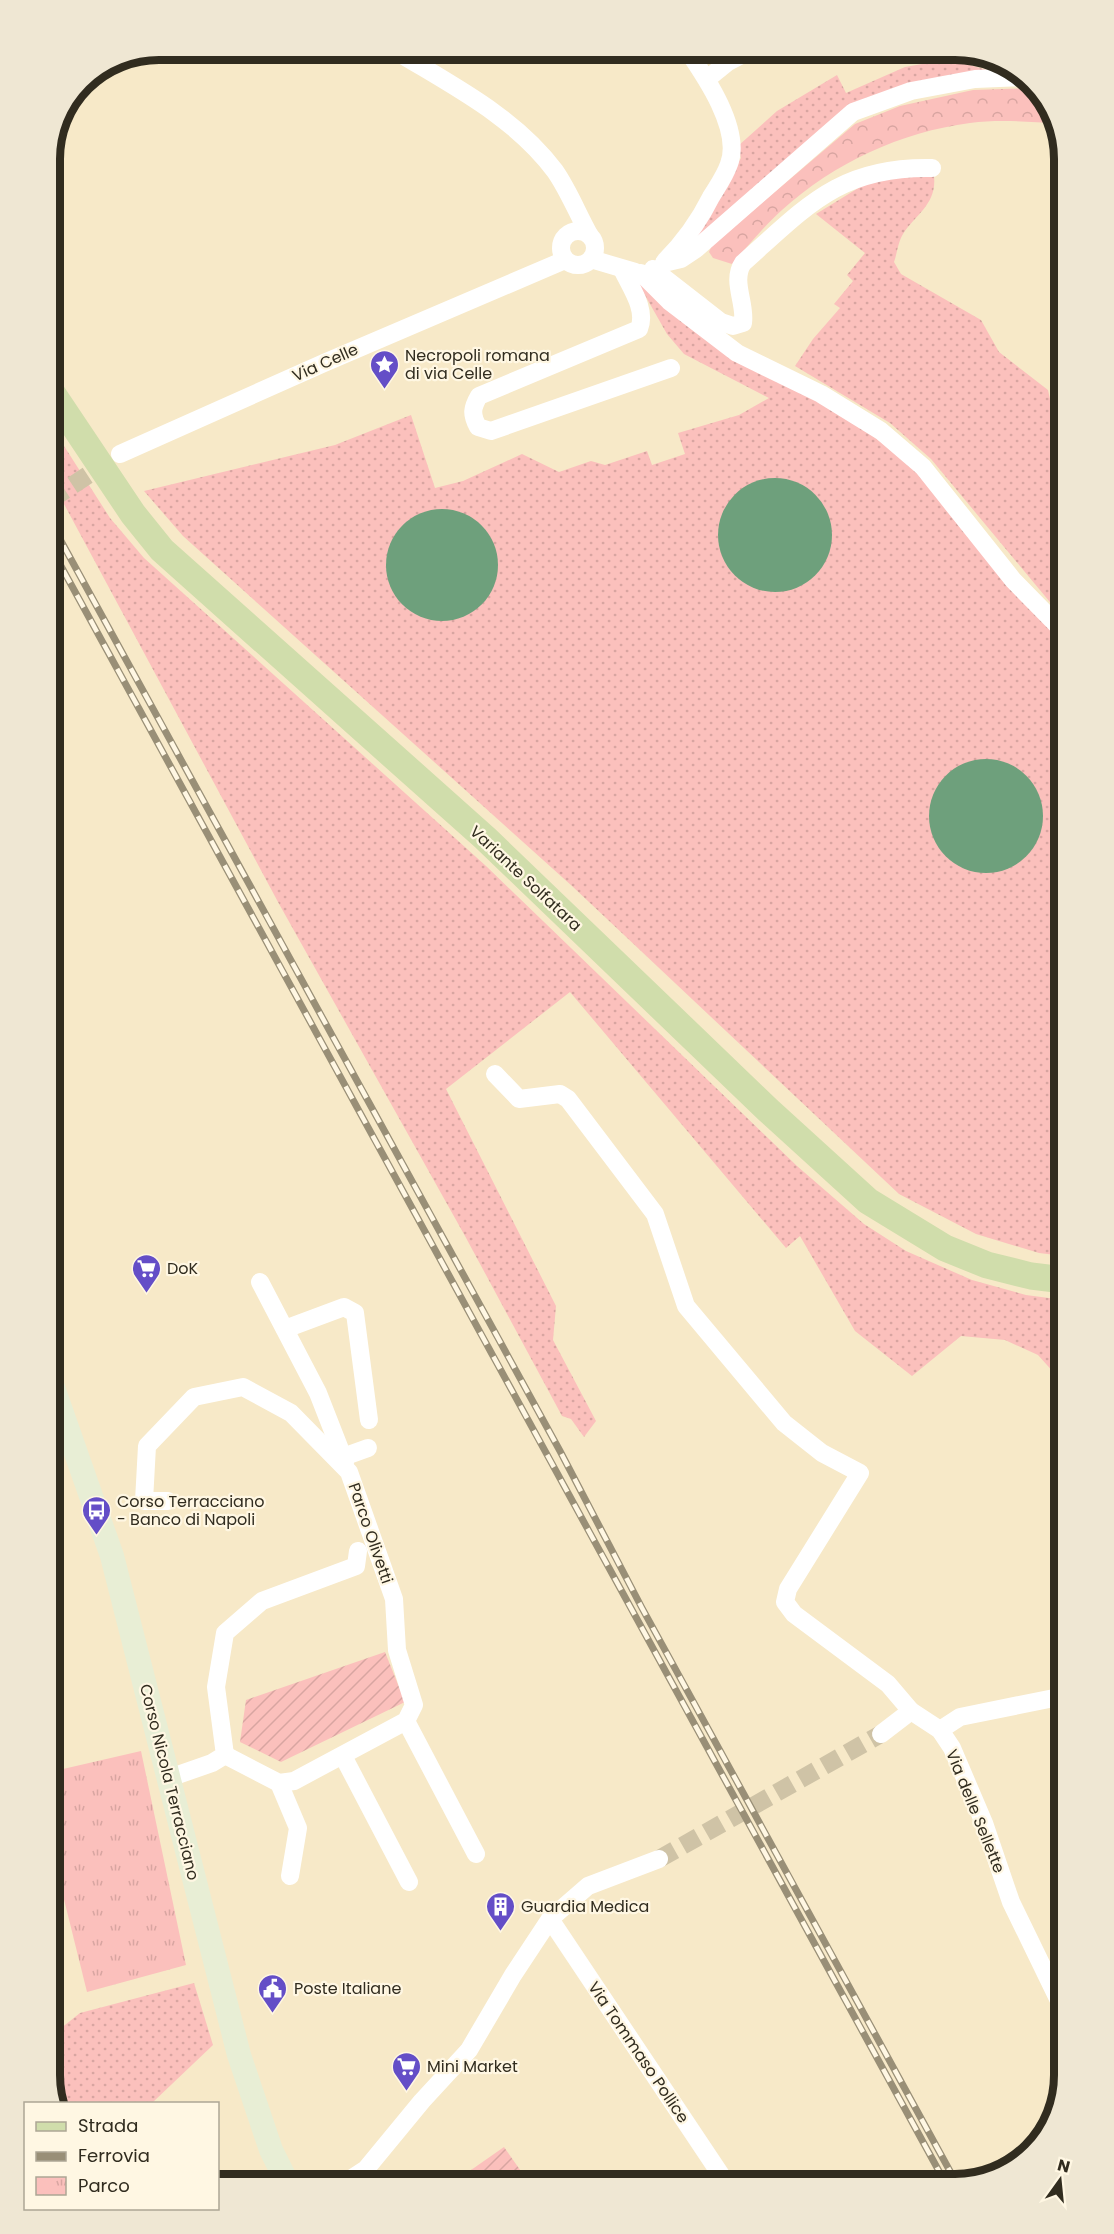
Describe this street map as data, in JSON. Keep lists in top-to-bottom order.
{
  "streets": {
    "main road": ["Variante Solfatara", "Corso Nicola Terracciano"],
    "street": [
      "Via Celle",
      "Parco Olivetti",
      "Via delle Sellette",
      "Via Tommaso Pollice"
    ]
  },
  "places": {
    "place": ["Necropoli romana di via Celle"],
    "supermarket": ["DoK", "Mini Market"],
    "bus stop": ["Corso Terracciano - Banco di Napoli"],
    "building": ["Guardia Medica"],
    "public building": ["Poste Italiane"]
  },
  "legend": ["Strada", "Ferrovia", "Parco"],
  "north": "top"
}
